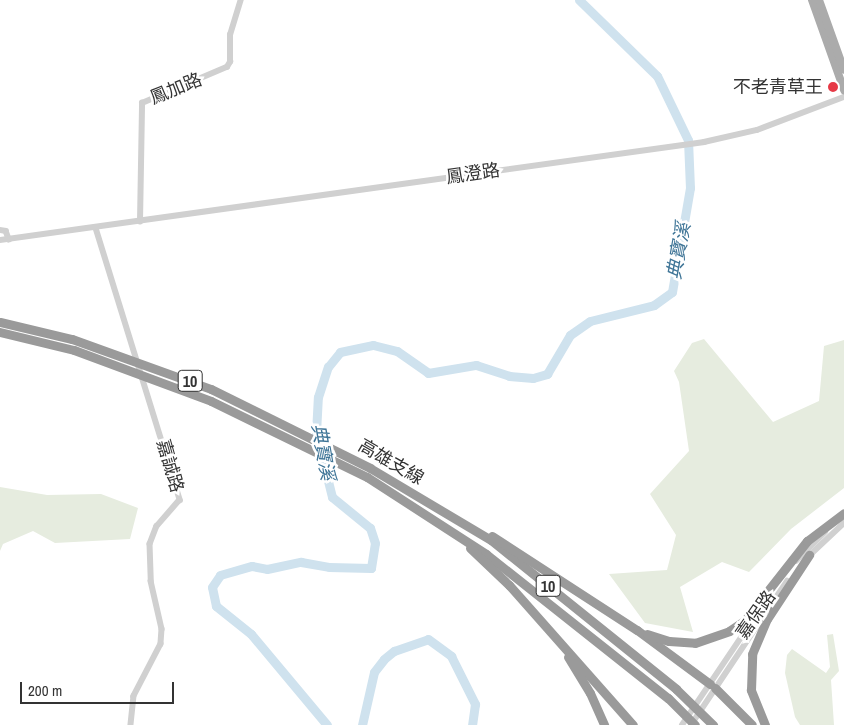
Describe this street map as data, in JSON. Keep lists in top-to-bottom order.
{
  "streets": {
    "highway": ["10", "高雄支線"],
    "street": [
      "鳳加路",
      "鳳澄路",
      "嘉誠路",
      "嘉保路"
    ]
  },
  "crossings": [
    ["鳳加路", "鳳澄路"],
    ["鳳澄路", "嘉誠路"]
  ],
  "water": ["典寶溪"],
  "places": ["不老青草王"],
  "scale_bar": "200 m"
}
